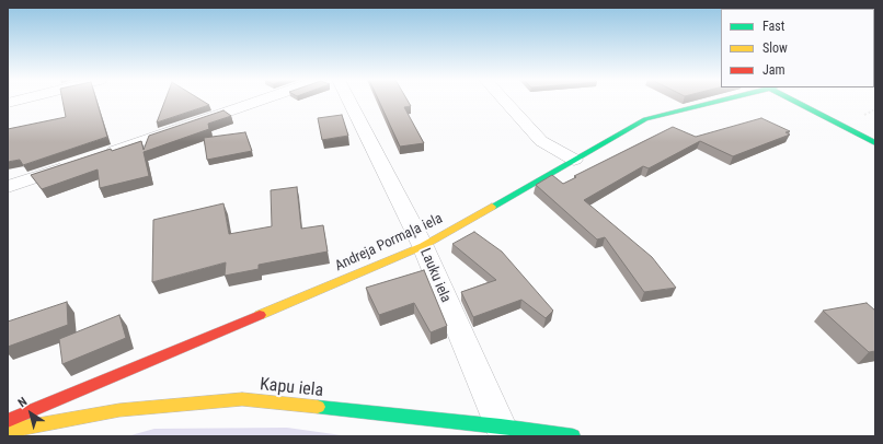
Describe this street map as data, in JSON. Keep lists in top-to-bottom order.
{
  "streets": {
    "street": ["Andreja Pormaļa iela", "Lauku iela", "Kapu iela"]
  },
  "crossings": [
    ["Andreja Pormaļa iela", "Lauku iela"],
    ["Lauku iela", "Kapu iela"]
  ],
  "legend": ["Fast", "Slow", "Jam"],
  "north": "top left"
}
